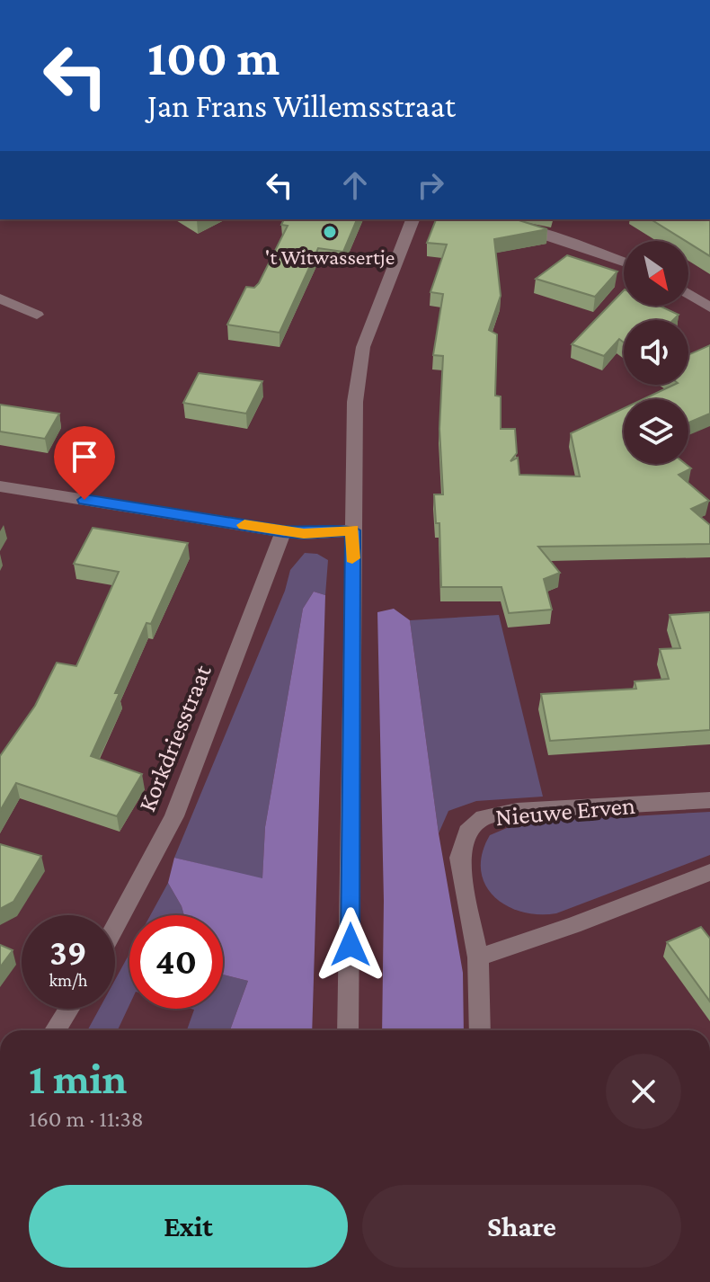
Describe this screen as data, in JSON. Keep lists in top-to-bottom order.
{
  "streets": {
    "street": ["Korkdriesstraat", "Nieuwe Erven"]
  },
  "places": ["'t Witwassertje"],
  "north": "bottom right",
  "page": {
    "turn": ["100 m", "Jan Frans Willemsstraat"],
    "speed": "39 km/h",
    "limit": "40",
    "heading": ["1 min", "160 m · 11:38"],
    "buttons": ["Exit", "Share"]
  }
}
